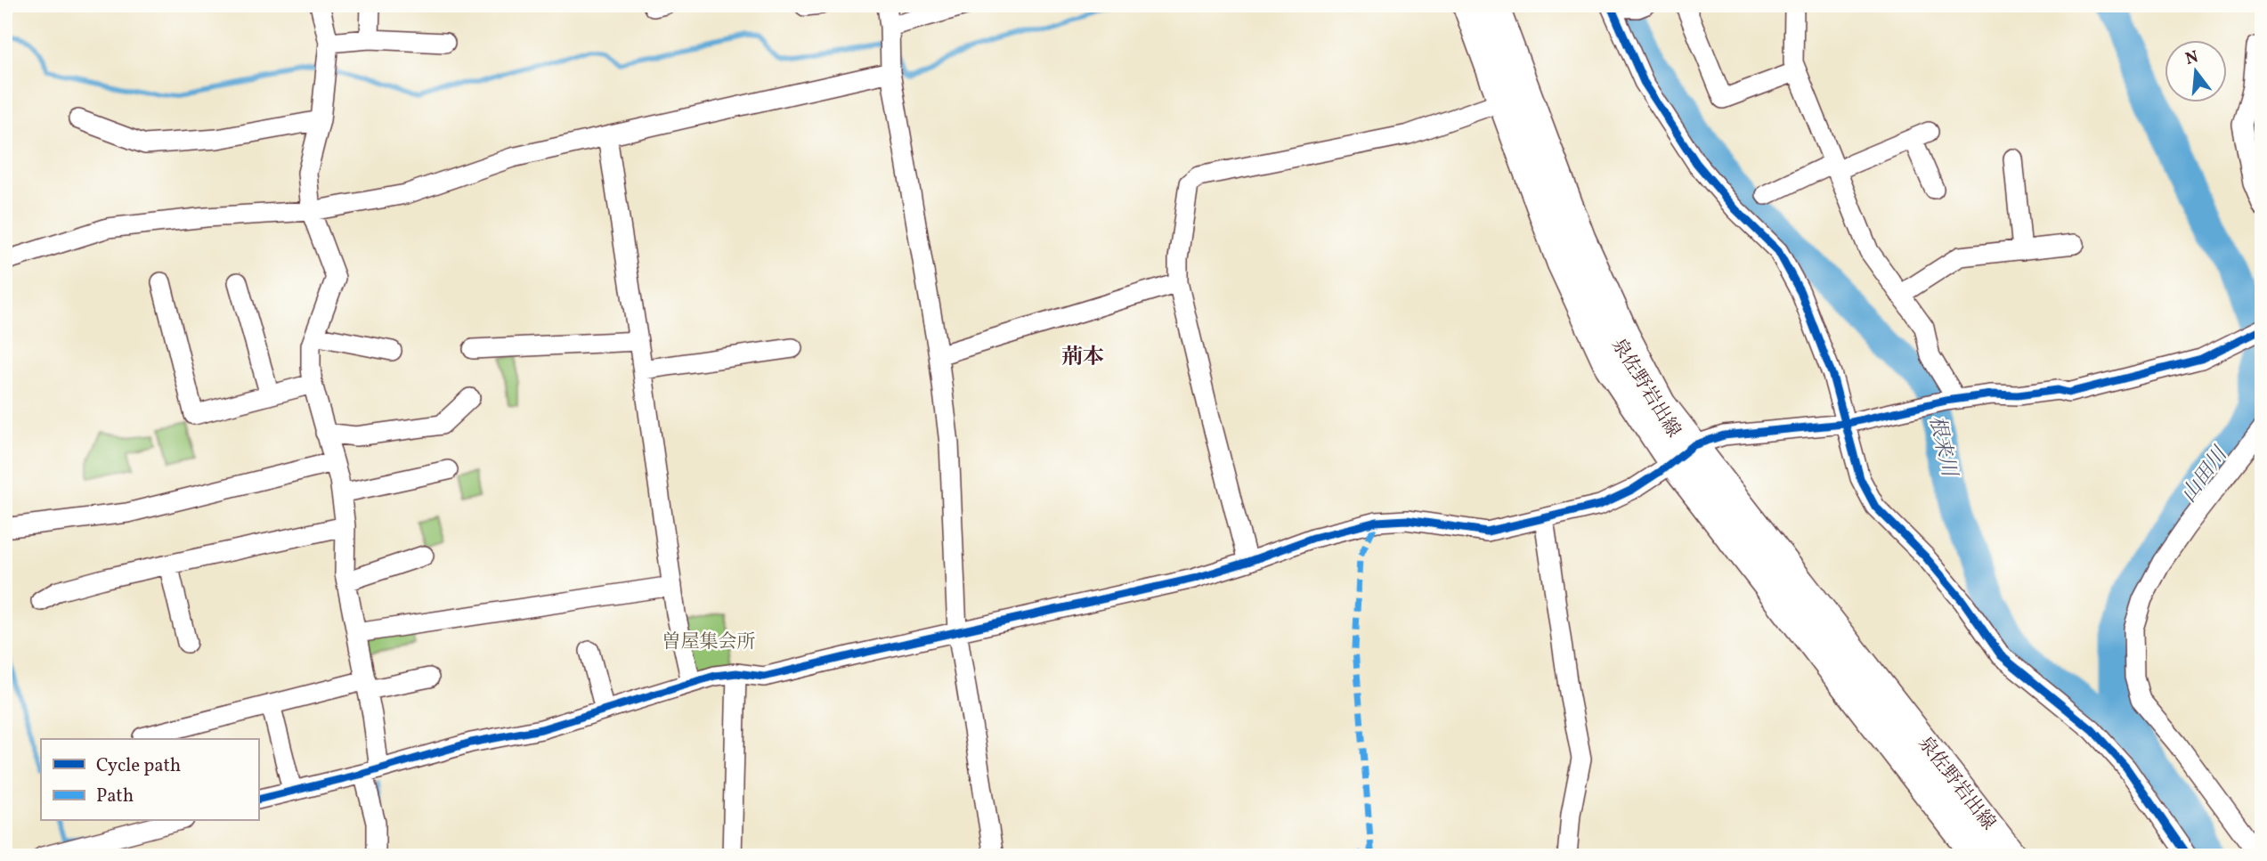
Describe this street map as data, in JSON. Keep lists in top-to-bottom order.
{
  "streets": {
    "main road": ["泉佐野岩出線"]
  },
  "districts": ["荊本"],
  "water": ["根来川", "山田川"],
  "parks": ["曽屋集会所"],
  "legend": ["Cycle path", "Path"],
  "north": "top"
}
